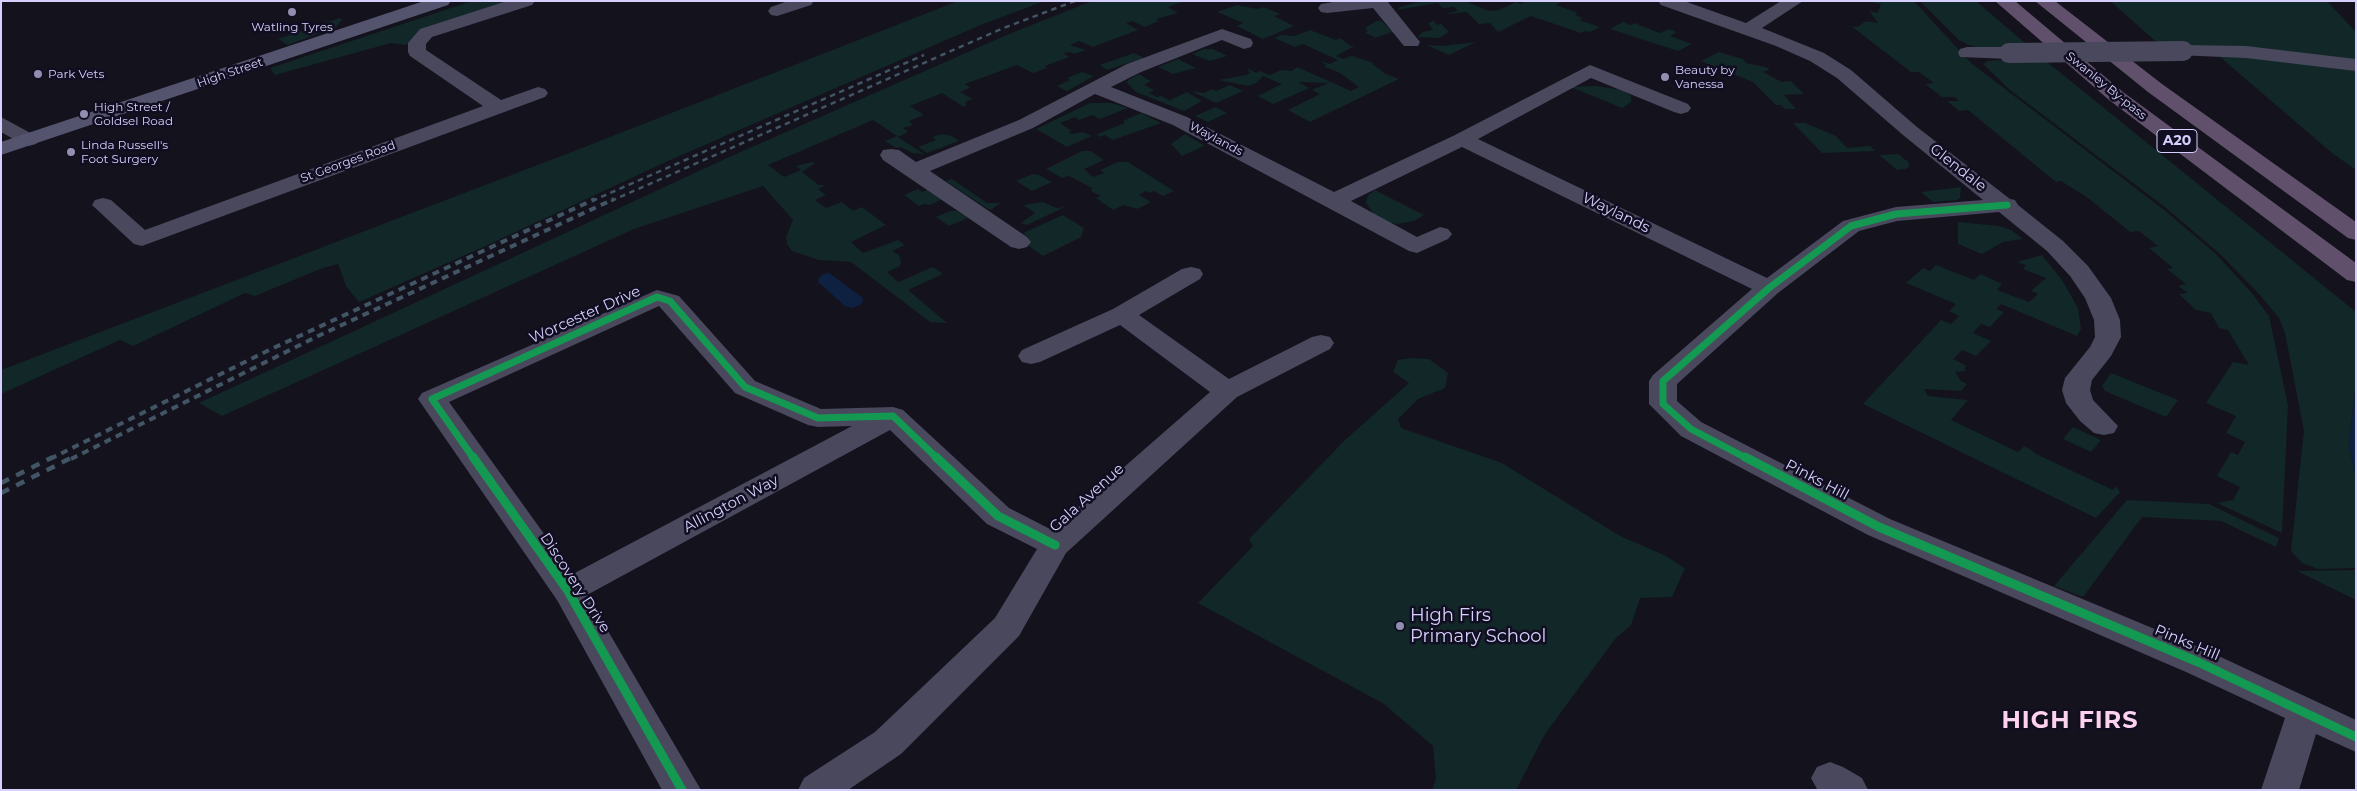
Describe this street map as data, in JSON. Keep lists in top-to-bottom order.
{
  "streets": {
    "highway": ["Swanley By-pass", "A20"],
    "main road": ["High Street"],
    "street": [
      "Waylands",
      "St Georges Road",
      "Glendale",
      "Worcester Drive",
      "Pinks Hill",
      "Gala Avenue",
      "Allington Way",
      "Discovery Drive"
    ]
  },
  "crossings": [
    ["Waylands", "Pinks Hill"],
    ["Glendale", "Pinks Hill"],
    ["Worcester Drive", "Allington Way"],
    ["Worcester Drive", "Discovery Drive"],
    ["Allington Way", "Discovery Drive"]
  ],
  "districts": ["HIGH FIRS"],
  "places": [
    "Watling Tyres",
    "Park Vets",
    "Beauty by Vanessa",
    "High Street / Goldsel Road",
    "Linda Russell's Foot Surgery",
    "High Firs Primary School"
  ]
}
